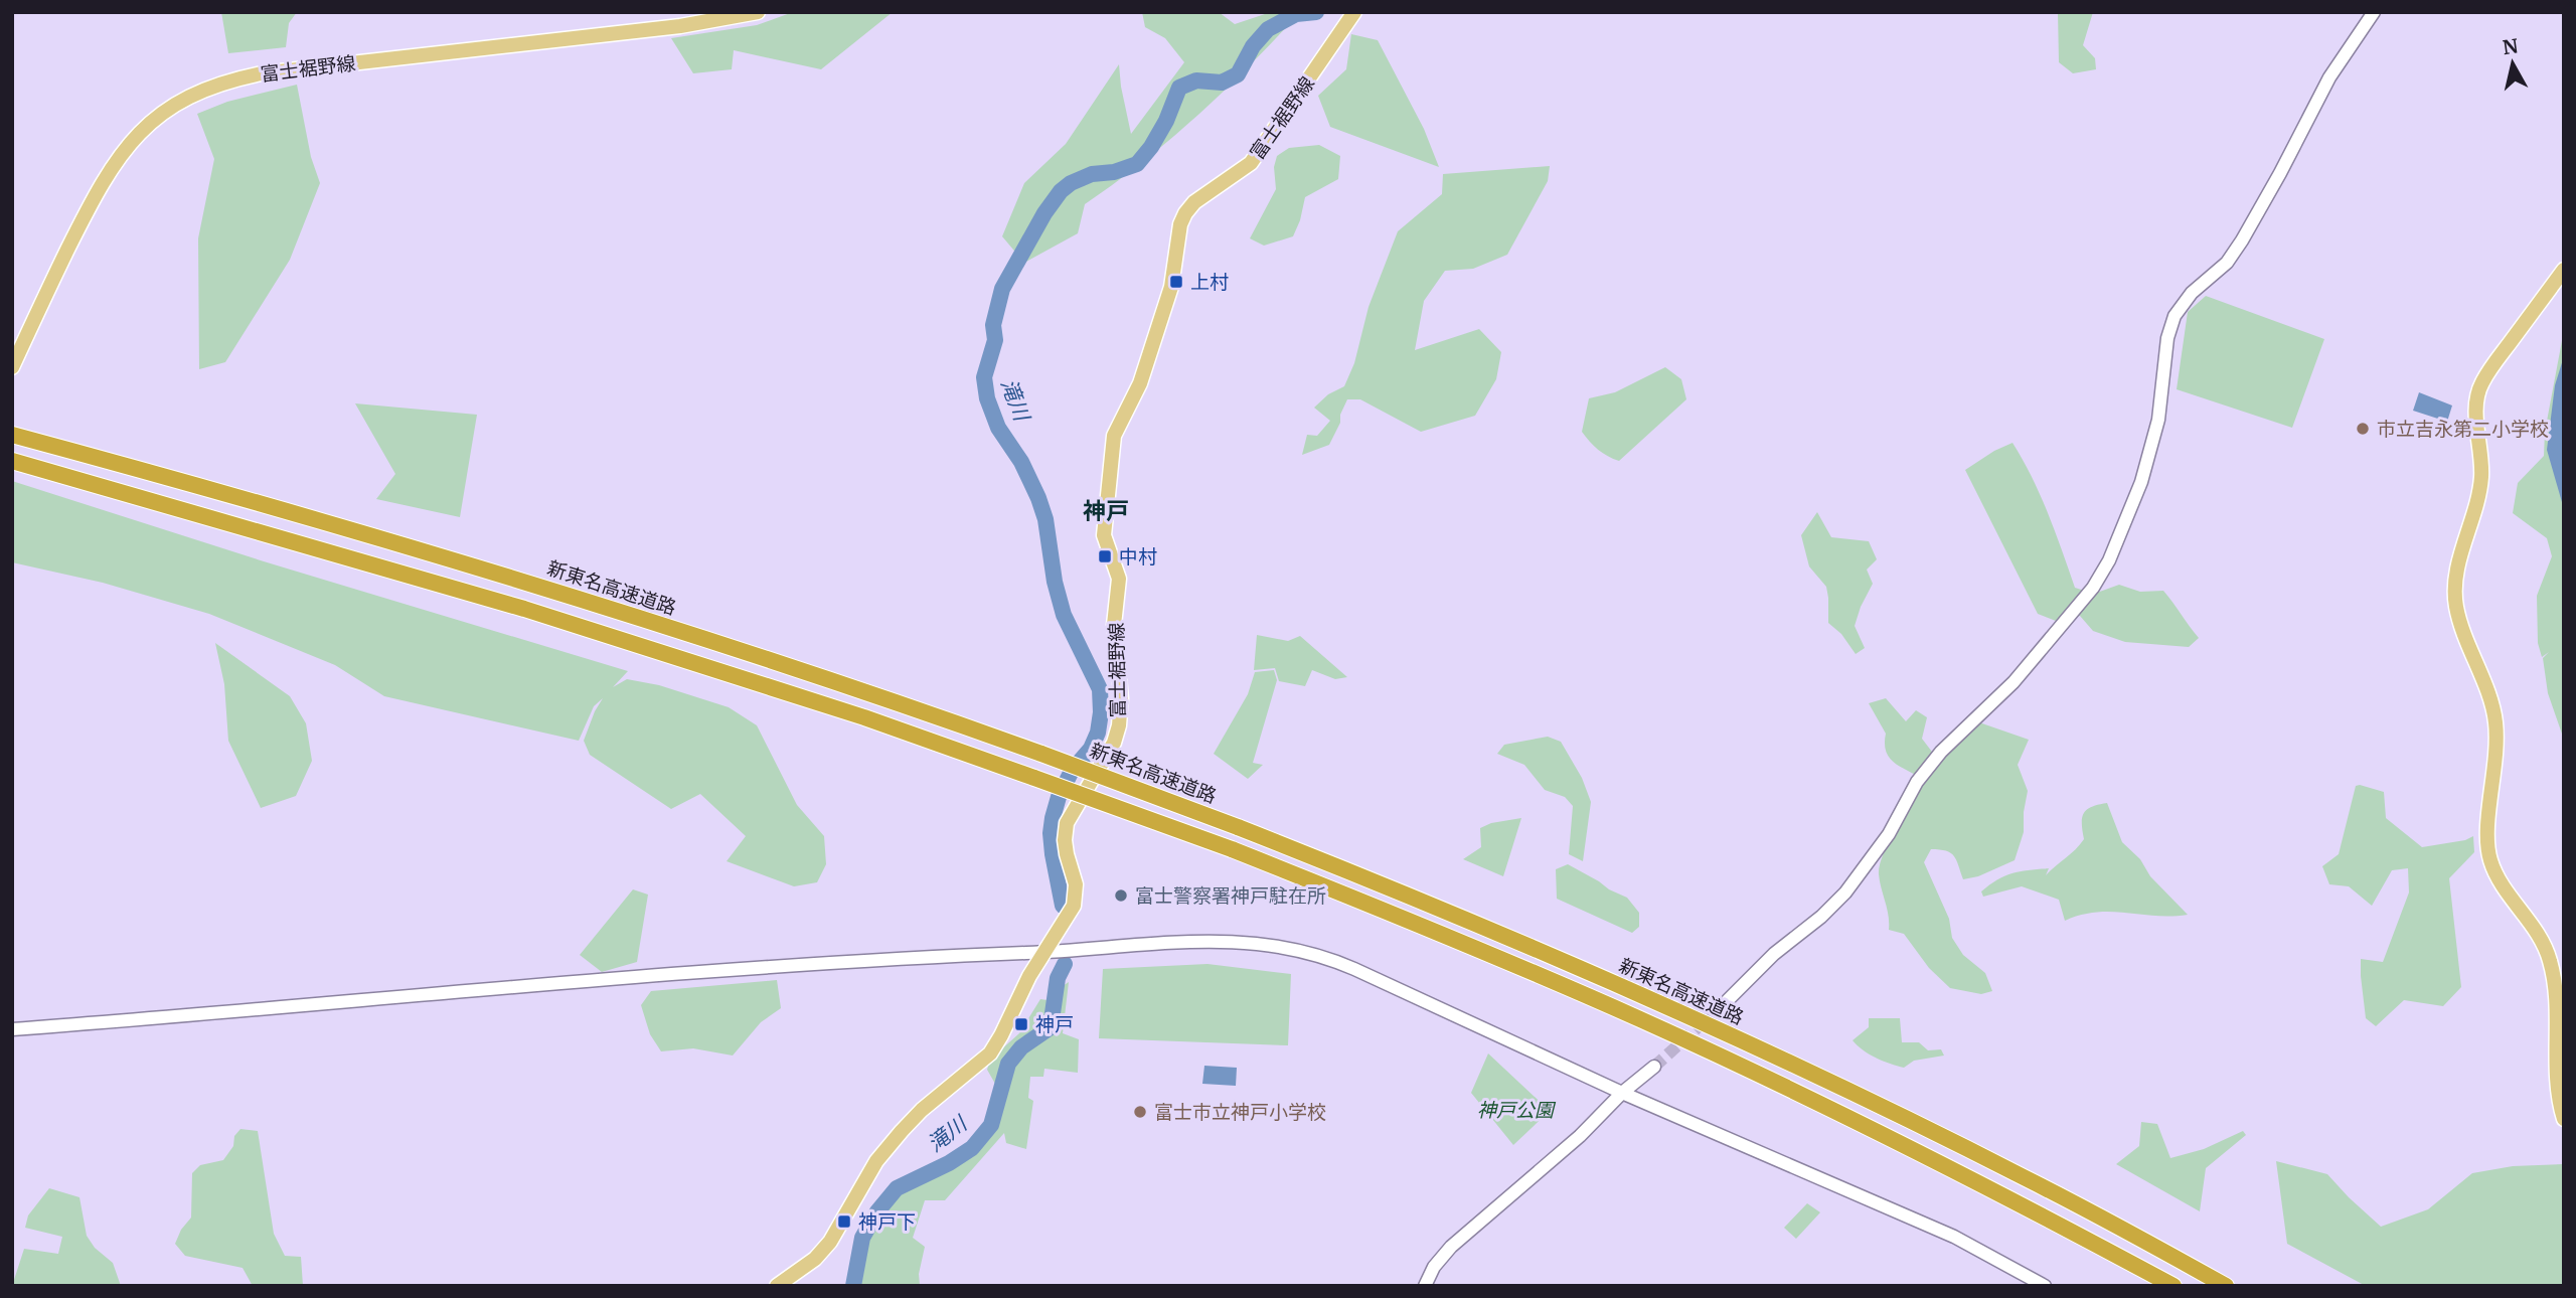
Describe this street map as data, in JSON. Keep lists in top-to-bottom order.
{
  "streets": {
    "highway": ["新東名高速道路"],
    "main road": ["富士裾野線"]
  },
  "districts": ["神戸"],
  "water": ["滝川"],
  "parks": ["神戸公園"],
  "places": {
    "transit": [
      "上村",
      "中村",
      "神戸",
      "神戸下"
    ],
    "other": ["市立吉永第二小学校", "富士警察署神戸駐在所", "富士市立神戸小学校"]
  },
  "north": "top"
}
